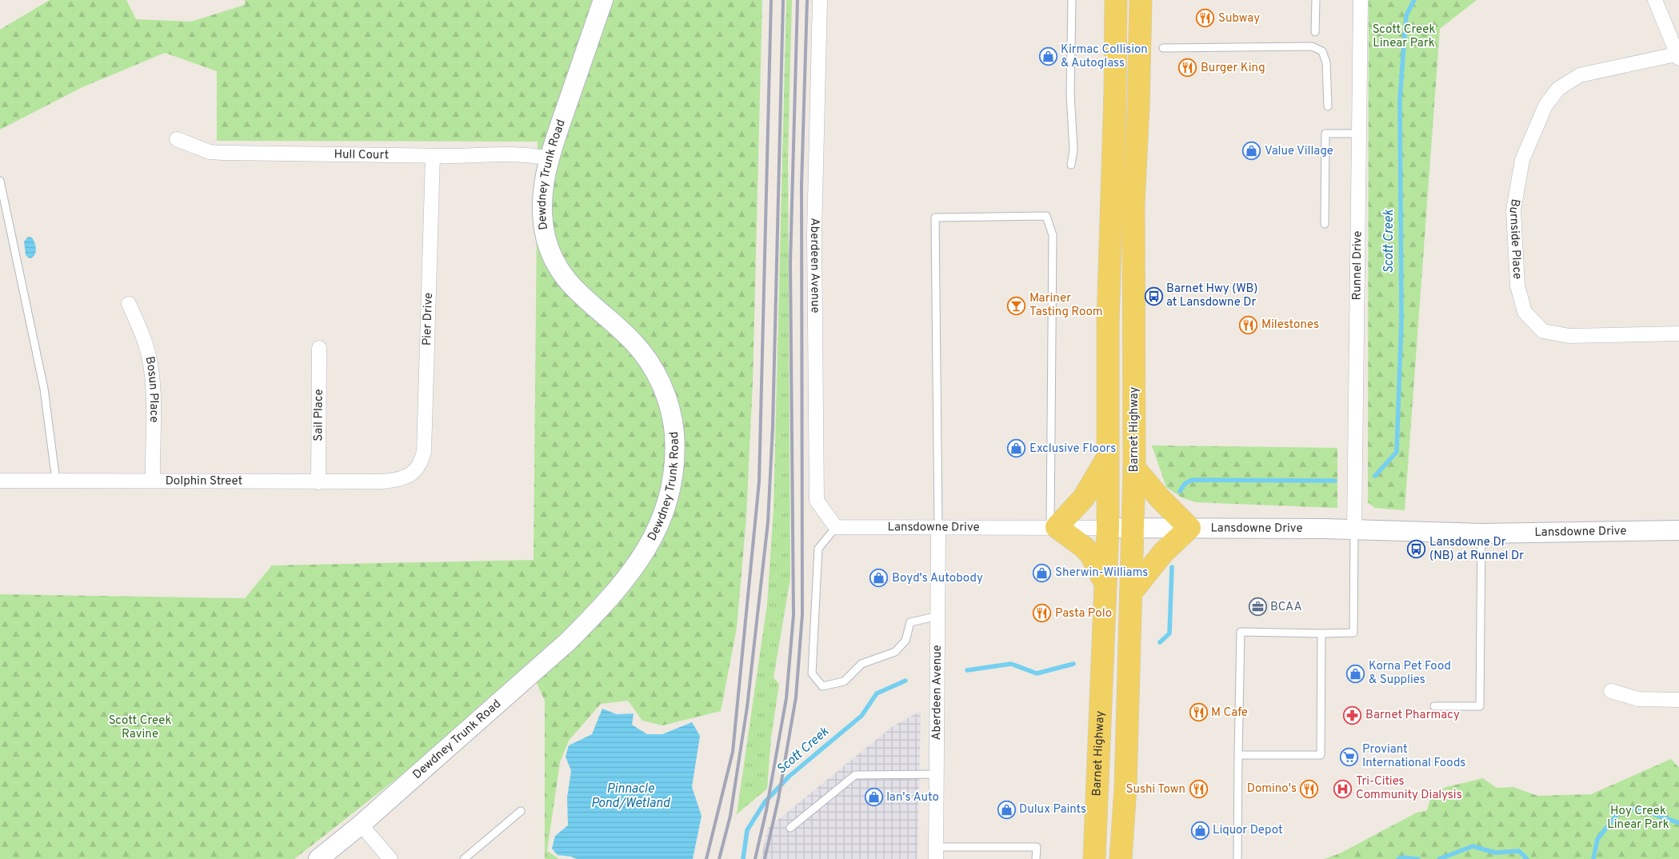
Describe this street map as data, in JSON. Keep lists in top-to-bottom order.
{
  "streets": {
    "main road": ["Dewdney Trunk Road", "Barnet Highway", "Lansdowne Drive"],
    "street": [
      "Hull Court",
      "Burnside Place",
      "Runnel Drive",
      "Aberdeen Avenue",
      "Pier Drive",
      "Bosun Place",
      "Sail Place",
      "Dolphin Street"
    ]
  },
  "crossings": [
    ["Hull Court", "Dewdney Trunk Road"],
    ["Hull Court", "Pier Drive"],
    ["Runnel Drive", "Lansdowne Drive"],
    ["Aberdeen Avenue", "Lansdowne Drive"],
    ["Pier Drive", "Dolphin Street"],
    ["Bosun Place", "Dolphin Street"],
    ["Sail Place", "Dolphin Street"],
    ["Barnet Highway", "Lansdowne Drive"]
  ],
  "water": ["Scott Creek", "Pinnacle Pond/Wetland"],
  "parks": ["Scott Creek Linear Park", "Scott Creek Ravine", "Hoy Creek Linear Park"],
  "places": {
    "restaurant": [
      "Subway",
      "Burger King",
      "Milestones",
      "Pasta Polo",
      "M Cafe",
      "Domino's",
      "Sushi Town"
    ],
    "shop": [
      "Kirmac Collision & Autoglass",
      "Value Village",
      "Exclusive Floors",
      "Sherwin-Williams",
      "Boyd's Autobody",
      "Korna Pet Food & Supplies",
      "Ian's Auto",
      "Dulux Paints",
      "Liquor Depot"
    ],
    "bus stop": ["Barnet Hwy (WB) at Lansdowne Dr", "Lansdowne Dr (NB) at Runnel Dr"],
    "bar": ["Mariner Tasting Room"],
    "office": ["BCAA"],
    "pharmacy": ["Barnet Pharmacy"],
    "supermarket": ["Proviant International Foods"],
    "hospital": ["Tri-Cities Community Dialysis"]
  }
}
